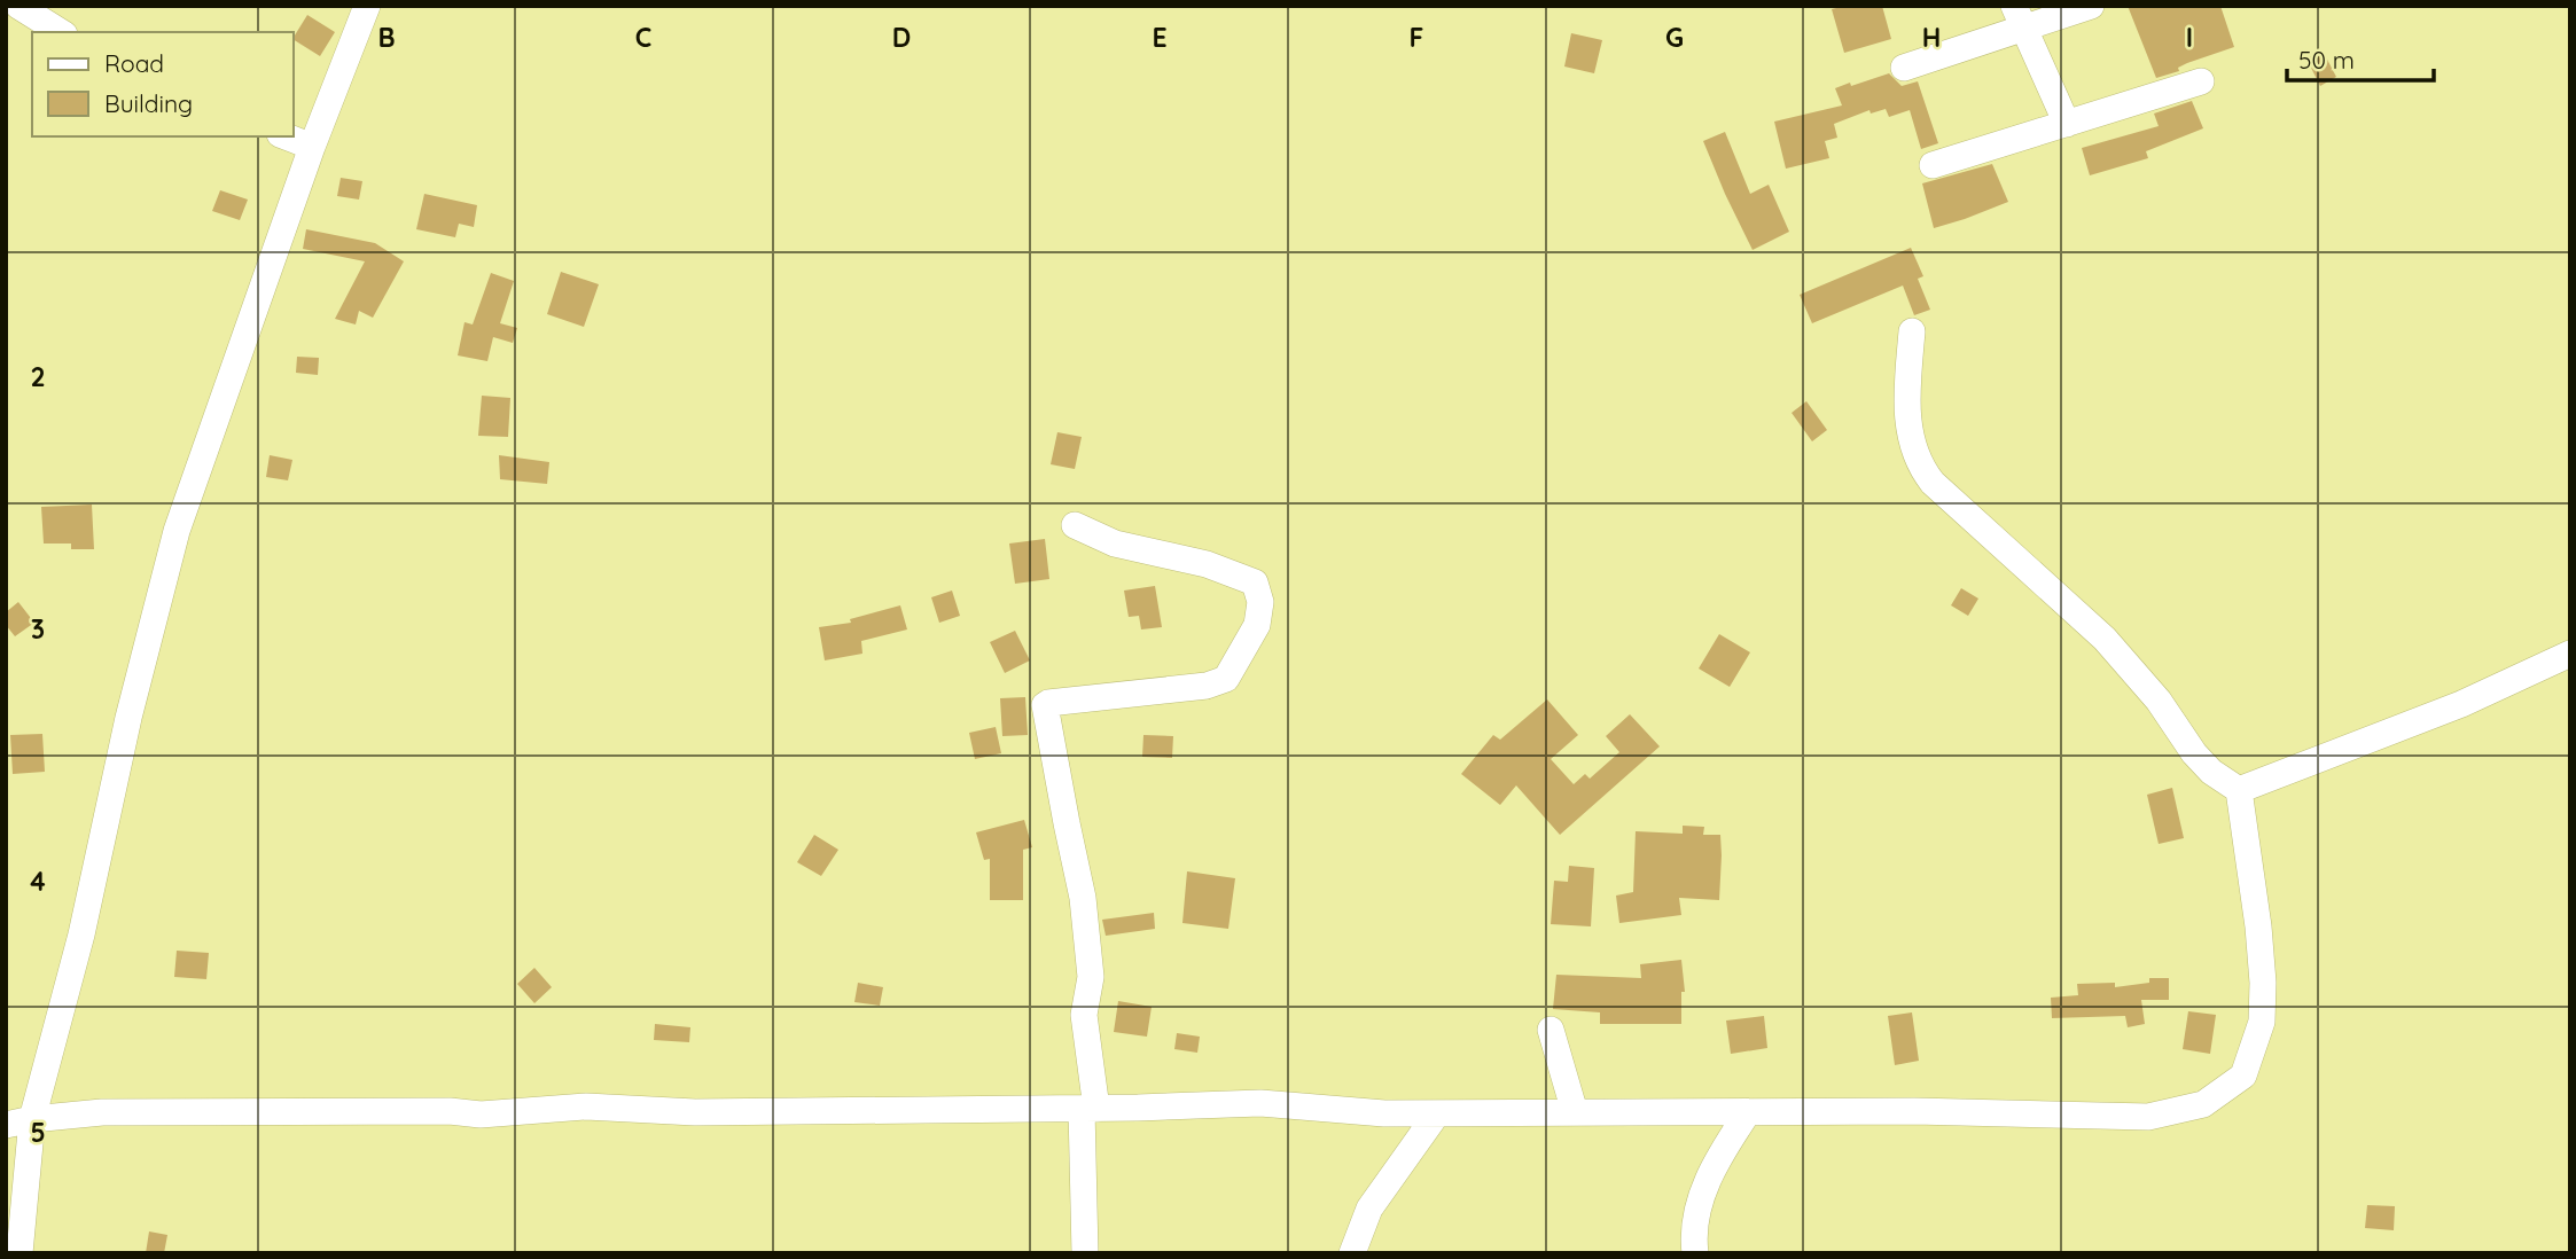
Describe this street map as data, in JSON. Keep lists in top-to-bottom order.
{
  "legend": ["Road", "Building"],
  "scale_bar": "50 m",
  "grid": {
    "columns": [
      "B",
      "C",
      "D",
      "E",
      "F",
      "G",
      "H",
      "I"
    ],
    "rows": [
      "2",
      "3",
      "4",
      "5"
    ]
  }
}
